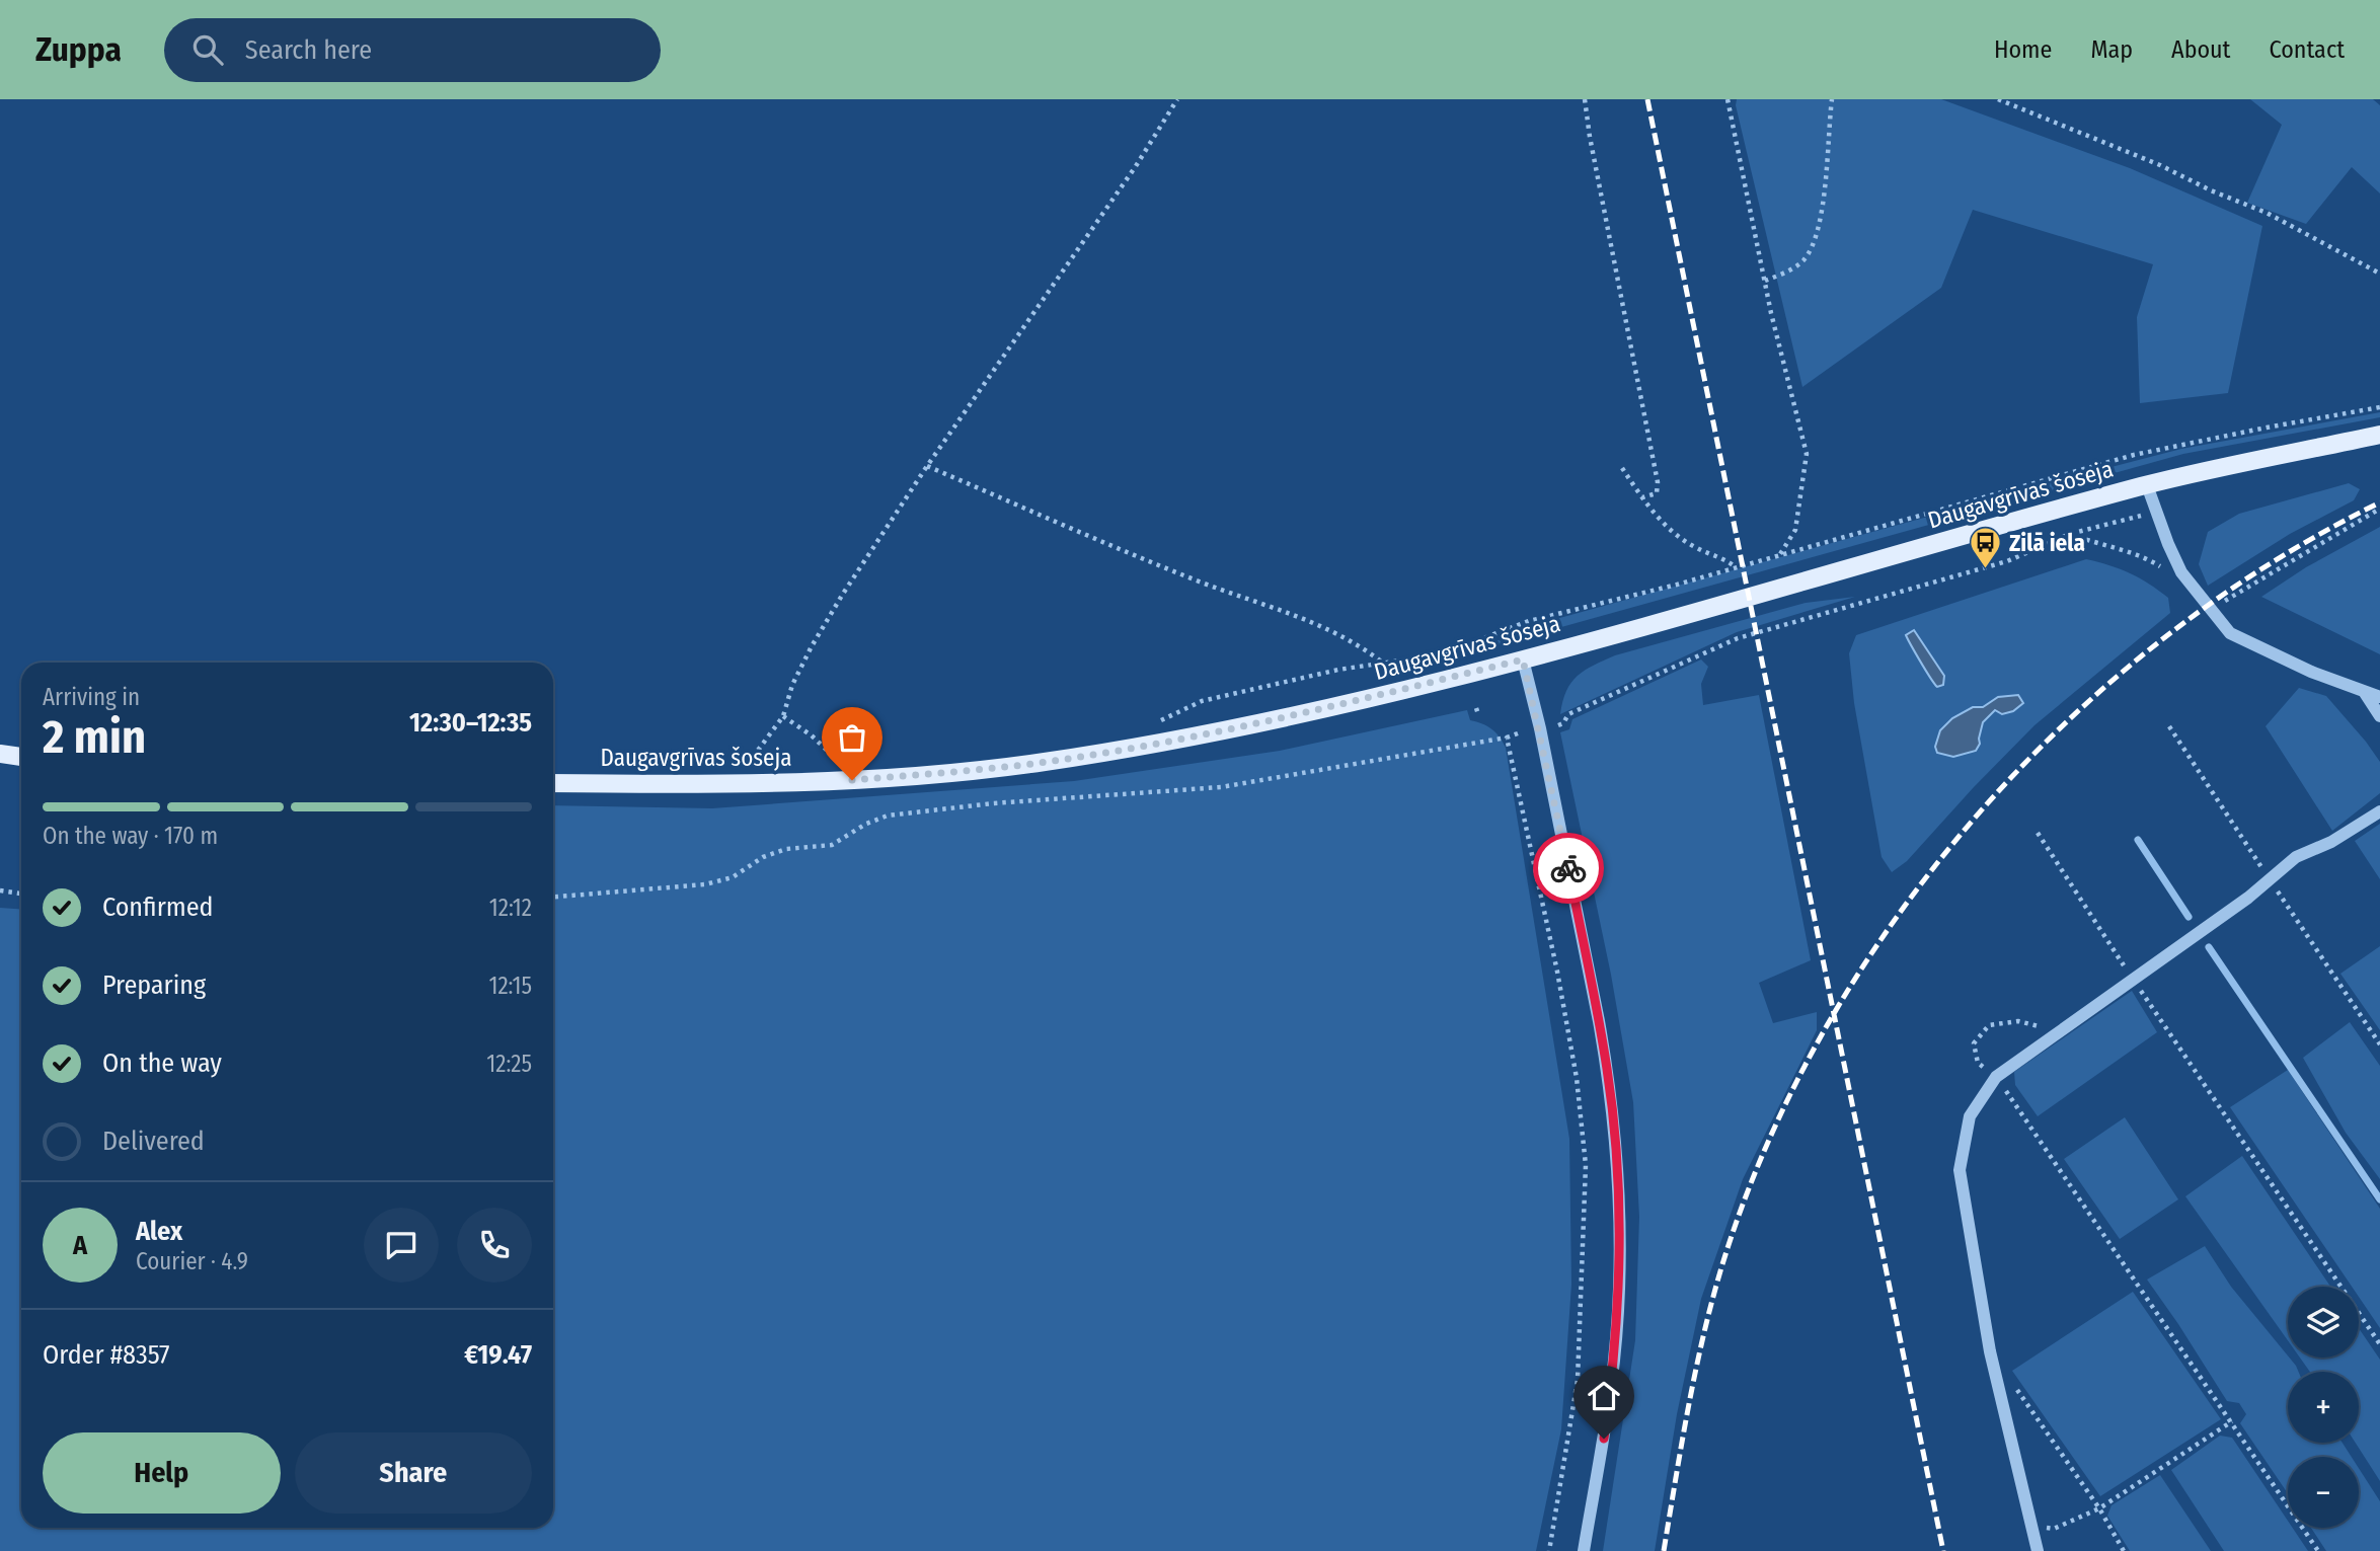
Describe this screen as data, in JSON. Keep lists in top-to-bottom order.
{
  "streets": {
    "main road": ["Daugavgrīvas šoseja"]
  },
  "places": {
    "bus stop": ["Zilā iela"]
  },
  "page": {
    "header": "Zuppa",
    "search": "Search here",
    "nav": [
      "Home",
      "Map",
      "About",
      "Contact"
    ],
    "heading": ["2 min", "Arriving in", "12:30–12:35"],
    "panel": [
      "Alex",
      "Courier · 4.9",
      "Order #8357",
      "€19.47"
    ],
    "bar": "On the way · 170 m",
    "list": [
      ["Confirmed", "12:12"],
      ["Preparing", "12:15"],
      ["On the way", "12:25"],
      "Delivered"
    ],
    "round": "A",
    "map_buttons": ["+", "−"],
    "buttons": ["Help", "Share"]
  }
}
